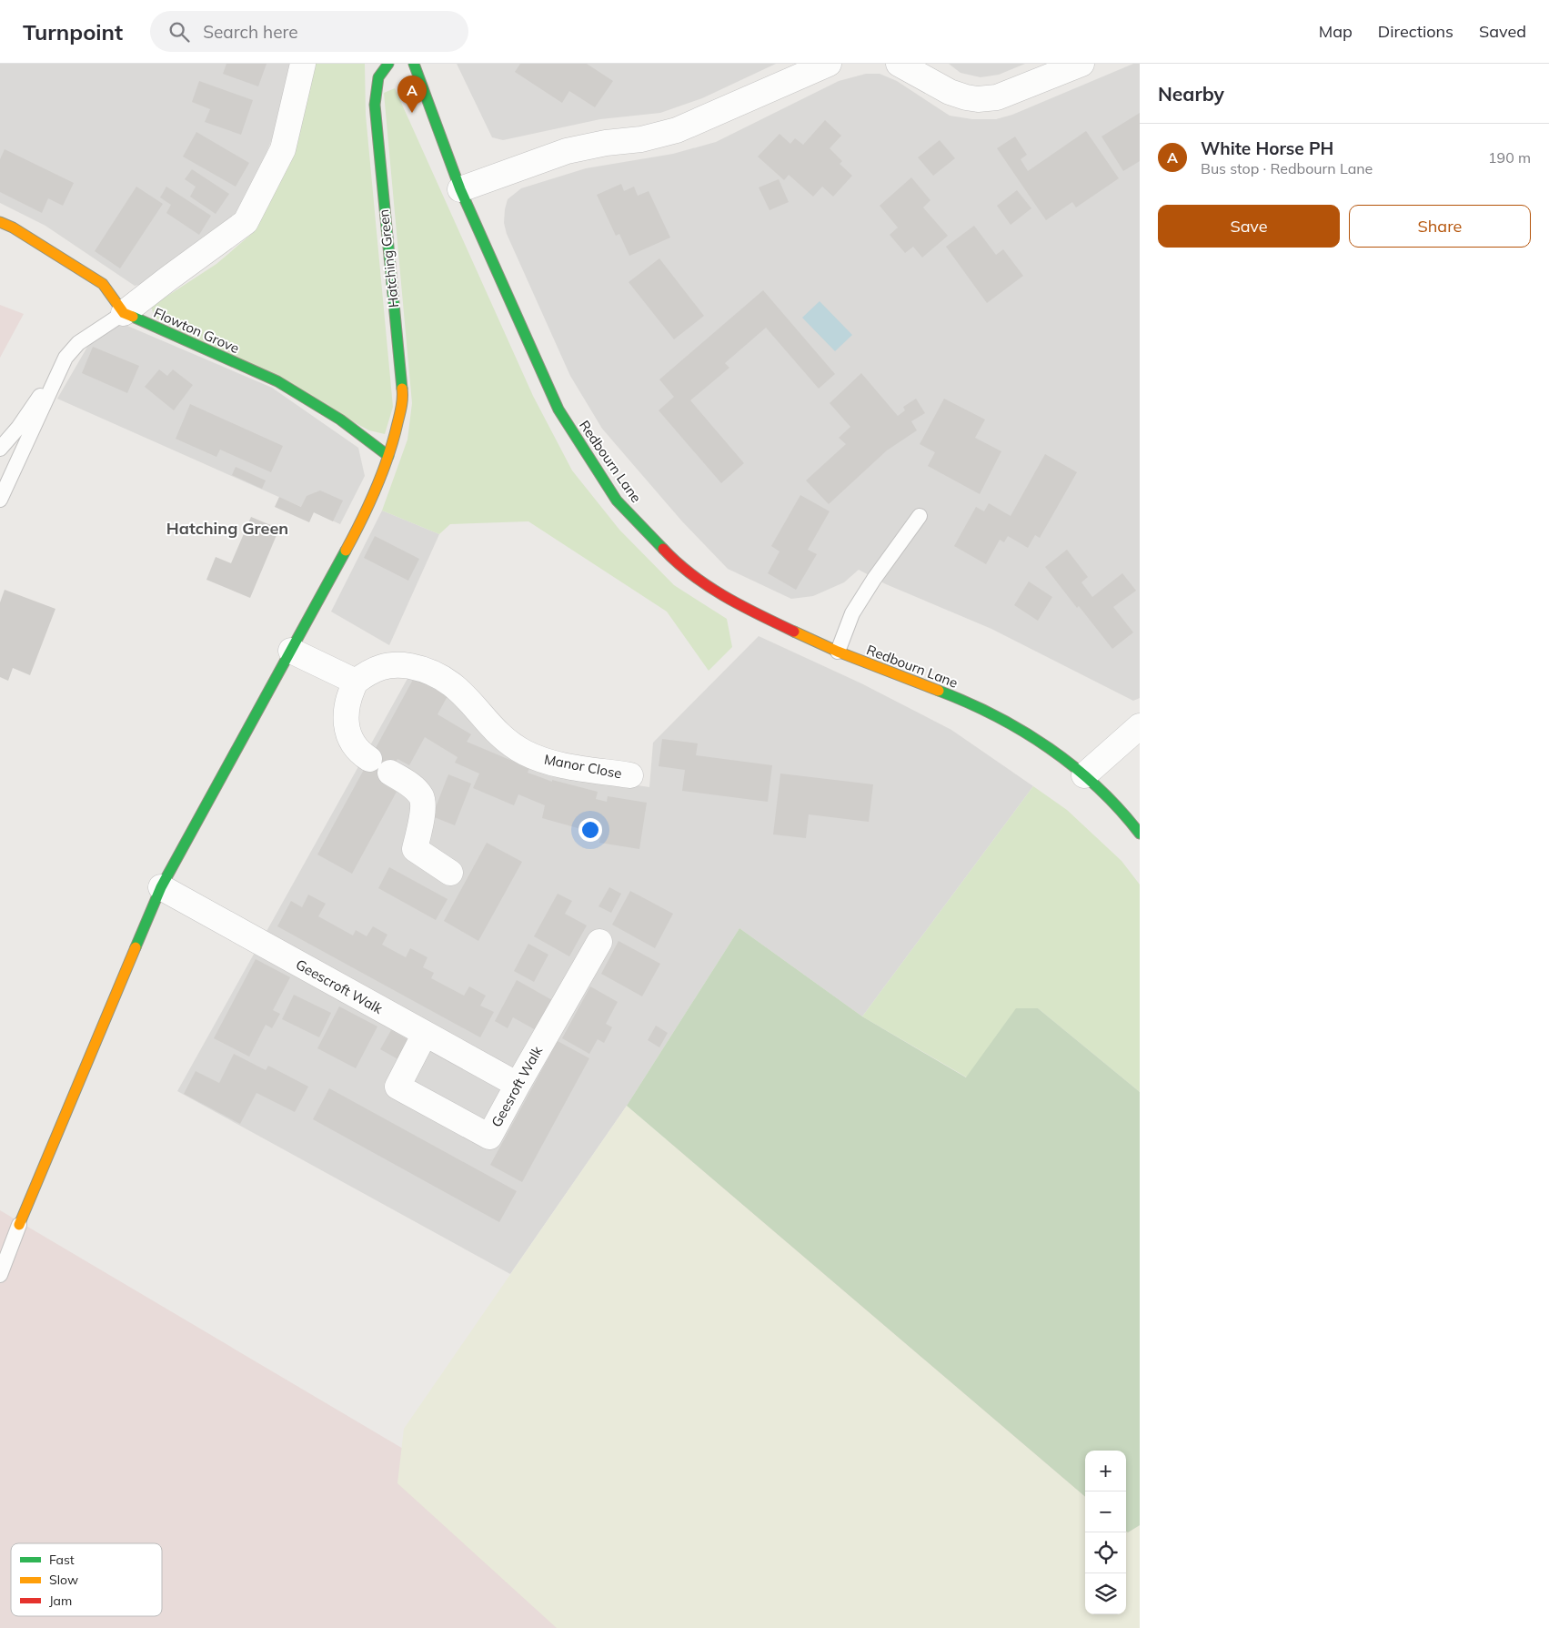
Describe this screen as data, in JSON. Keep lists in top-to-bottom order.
{
  "streets": {
    "street": [
      "Hatching Green",
      "Flowton Grove",
      "Redbourn Lane",
      "Manor Close",
      "Geescroft Walk",
      "Geesroft Walk"
    ]
  },
  "crossings": [
    ["Hatching Green", "Flowton Grove"],
    ["Hatching Green", "Geescroft Walk"],
    ["Geescroft Walk", "Geesroft Walk"]
  ],
  "districts": ["Hatching Green"],
  "legend": ["Fast", "Slow", "Jam"],
  "page": {
    "header": "Turnpoint",
    "search": "Search here",
    "nav": ["Map", "Directions", "Saved"],
    "heading": "Nearby",
    "pins": "A",
    "list": [
      {
        "mark": "A",
        "name": "White Horse PH",
        "note": "Bus stop · Redbourn Lane",
        "value": "190 m"
      }
    ],
    "buttons": ["Save", "Share"],
    "map_buttons": ["+", "−"]
  }
}
